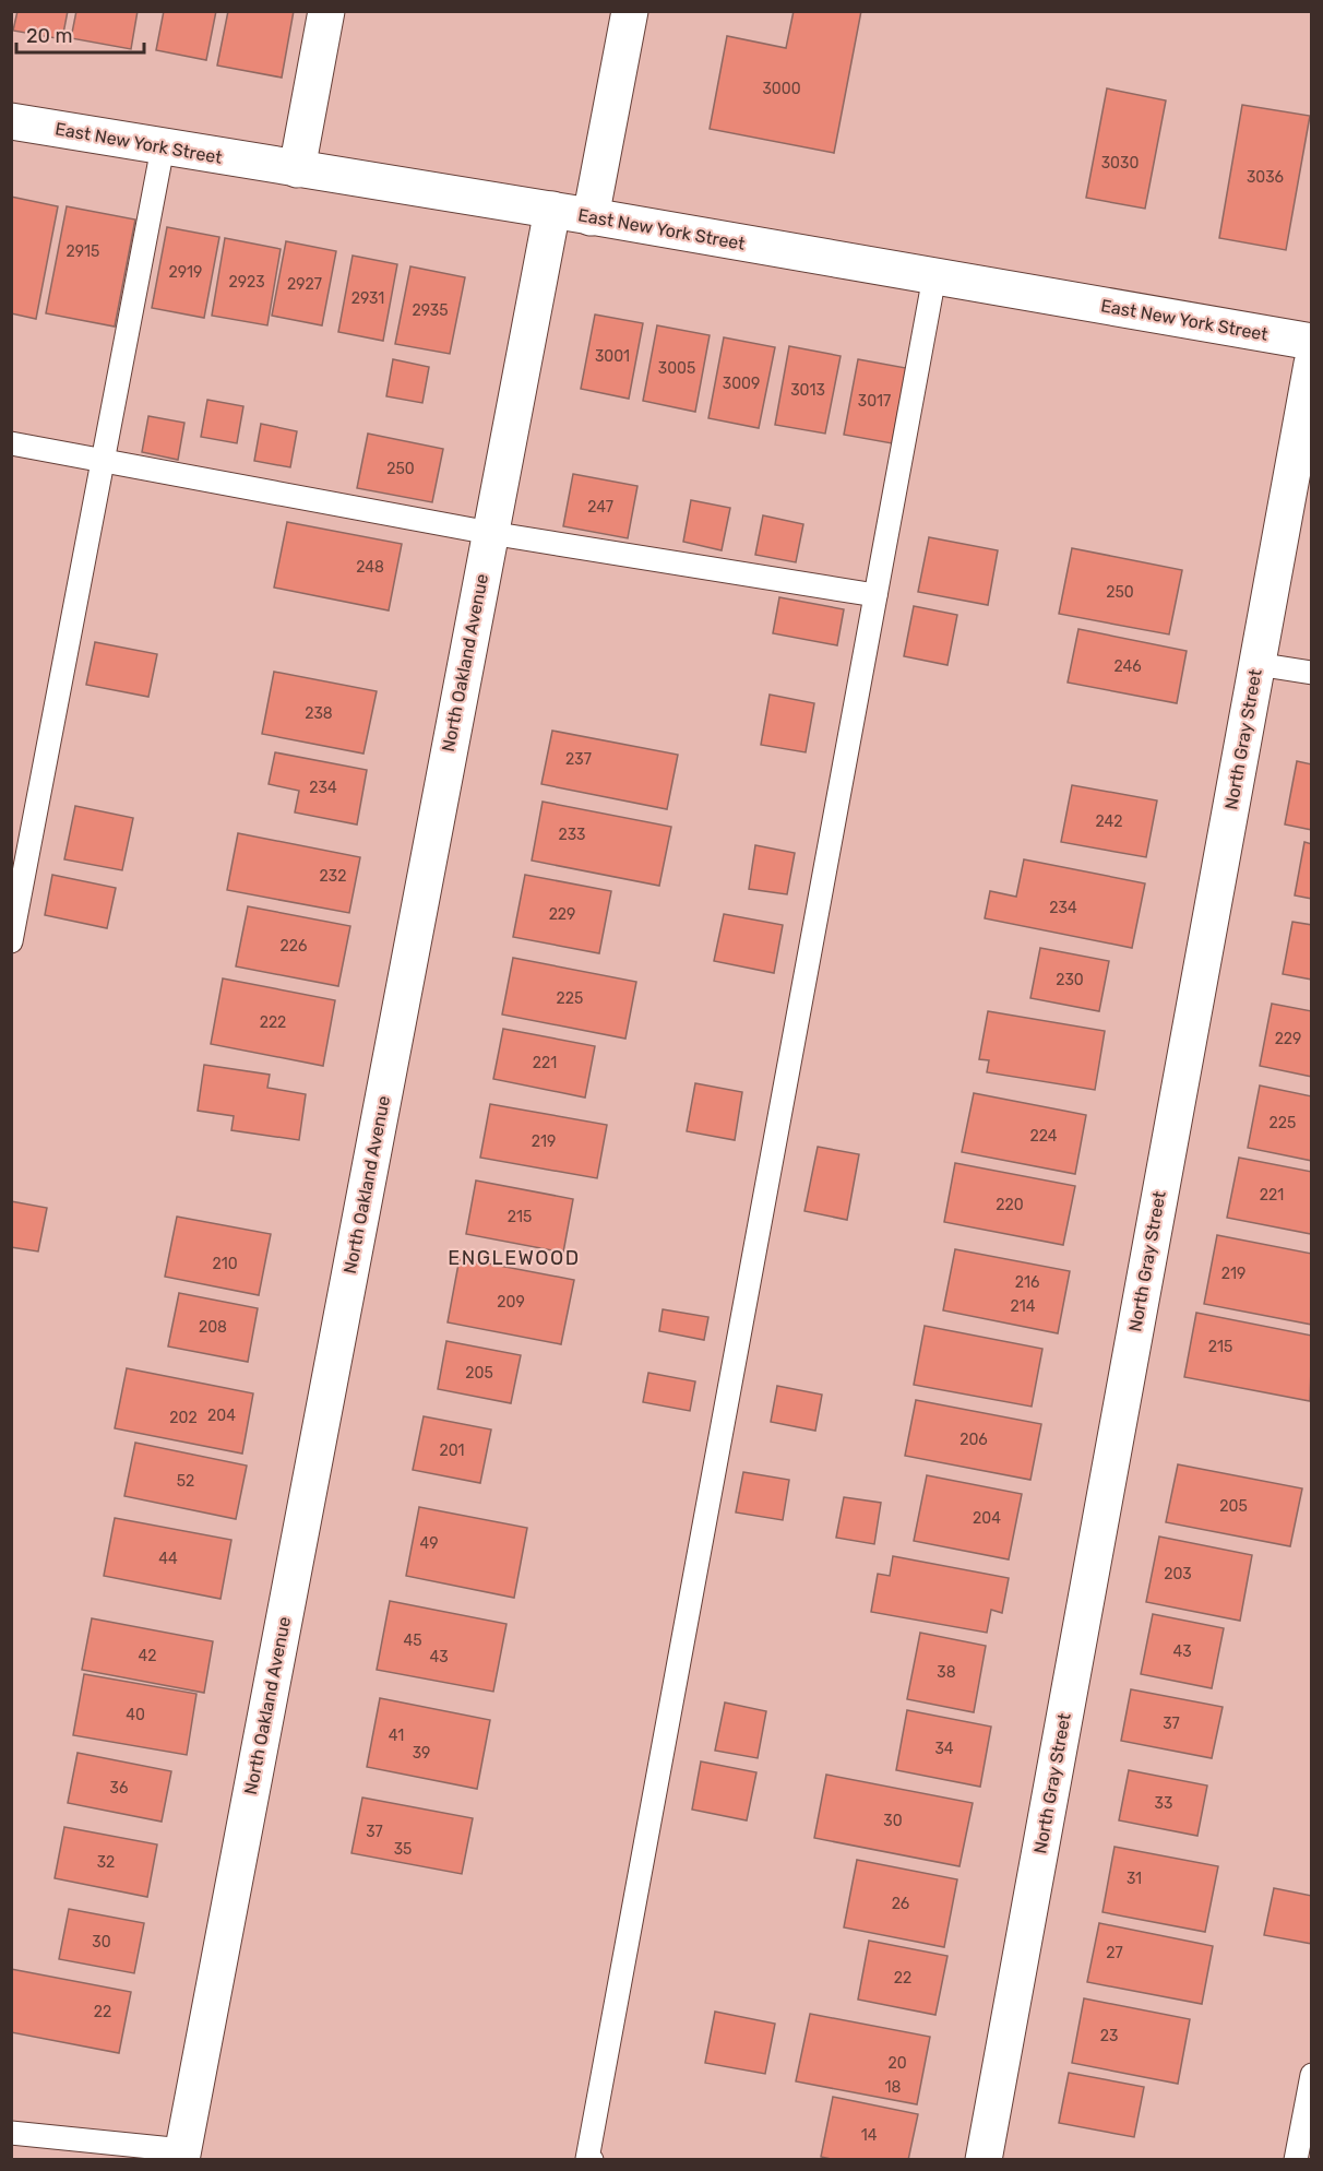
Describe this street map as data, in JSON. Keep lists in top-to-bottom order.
{
  "streets": {
    "street": ["East New York Street", "North Oakland Avenue", "North Gray Street"]
  },
  "crossings": [
    ["East New York Street", "North Oakland Avenue"]
  ],
  "districts": ["ENGLEWOOD"],
  "house_numbers": [
    "3000",
    "3030",
    "3036",
    "2915",
    "2919",
    "2923",
    "2927",
    "2931",
    "2935",
    "3001",
    "3005",
    "3009",
    "3013",
    "3017",
    "250",
    "247",
    "248",
    "250",
    "246",
    "238",
    "237",
    "234",
    "242",
    "233",
    "232",
    "234",
    "229",
    "226",
    "230",
    "225",
    "222",
    "229",
    "221",
    "225",
    "224",
    "219",
    "221",
    "220",
    "215",
    "210",
    "219",
    "216",
    "209",
    "214",
    "208",
    "215",
    "205",
    "204",
    "202",
    "206",
    "201",
    "52",
    "205",
    "204",
    "49",
    "44",
    "203",
    "45",
    "43",
    "42",
    "43",
    "38",
    "40",
    "37",
    "41",
    "34",
    "39",
    "36",
    "33",
    "30",
    "37",
    "35",
    "32",
    "31",
    "26",
    "30",
    "27",
    "22",
    "22",
    "23",
    "20",
    "18",
    "14"
  ],
  "scale_bar": "20 m"
}
